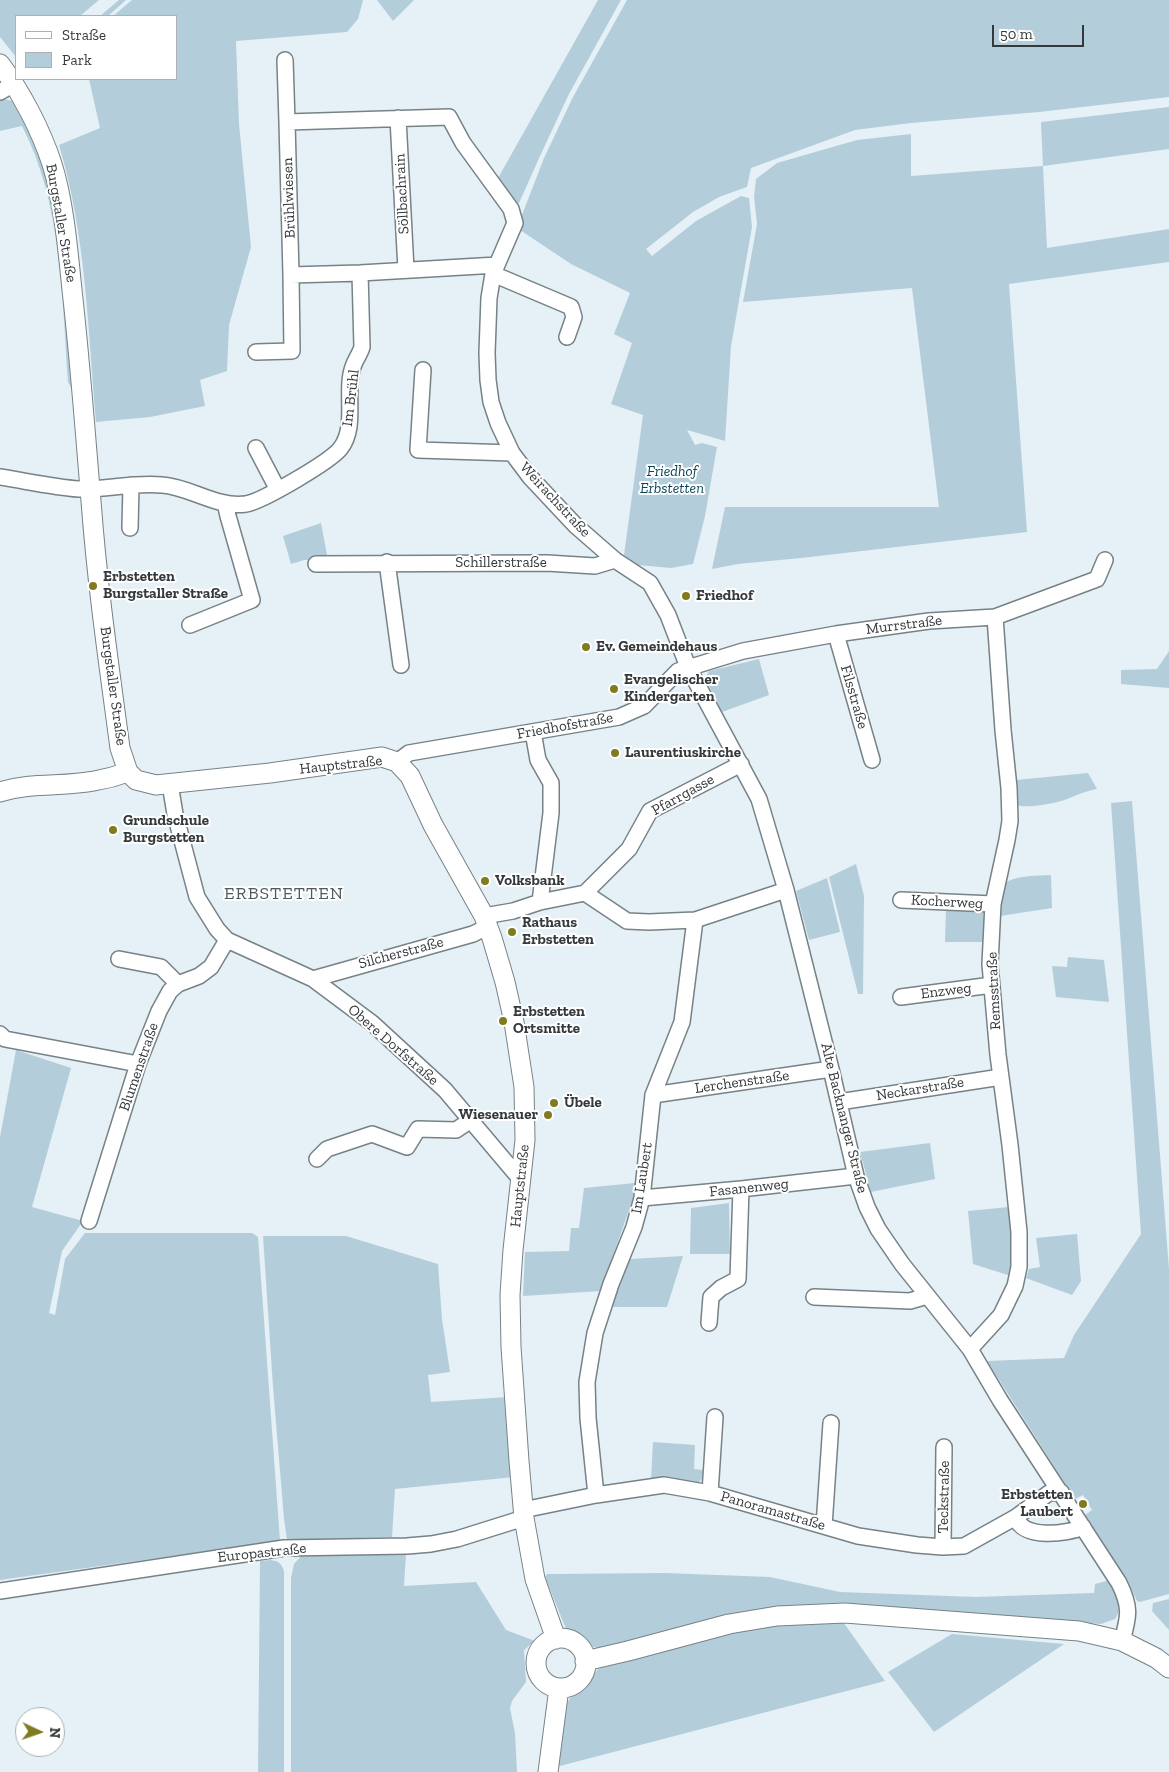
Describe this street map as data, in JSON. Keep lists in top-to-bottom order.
{
  "streets": {
    "street": [
      "Söllbachrain",
      "Brühlwiesen",
      "Burgstaller Straße",
      "Im Brühl",
      "Weirachstraße",
      "Schillerstraße",
      "Murrstraße",
      "Filsstraße",
      "Friedhofstraße",
      "Hauptstraße",
      "Pfarrgasse",
      "Kocherweg",
      "Silcherstraße",
      "Enzweg",
      "Remsstraße",
      "Obere Dorfstraße",
      "Blumenstraße",
      "Lerchenstraße",
      "Neckarstraße",
      "Alte Backnanger Straße",
      "Im Laubert",
      "Fasanenweg",
      "Teckstraße",
      "Panoramastraße",
      "Europastraße"
    ]
  },
  "crossings": [
    ["Söllbachrain", "Weirachstraße"],
    ["Burgstaller Straße", "Im Brühl"],
    ["Burgstaller Straße", "Hauptstraße"],
    ["Weirachstraße", "Schillerstraße"],
    ["Weirachstraße", "Murrstraße"],
    ["Weirachstraße", "Friedhofstraße"],
    ["Weirachstraße", "Alte Backnanger Straße"],
    ["Murrstraße", "Filsstraße"],
    ["Murrstraße", "Friedhofstraße"],
    ["Murrstraße", "Remsstraße"],
    ["Murrstraße", "Alte Backnanger Straße"],
    ["Friedhofstraße", "Hauptstraße"],
    ["Friedhofstraße", "Alte Backnanger Straße"],
    ["Hauptstraße", "Silcherstraße"],
    ["Hauptstraße", "Obere Dorfstraße"],
    ["Hauptstraße", "Panoramastraße"],
    ["Hauptstraße", "Europastraße"],
    ["Pfarrgasse", "Alte Backnanger Straße"],
    ["Kocherweg", "Remsstraße"],
    ["Silcherstraße", "Obere Dorfstraße"],
    ["Enzweg", "Remsstraße"],
    ["Remsstraße", "Neckarstraße"],
    ["Remsstraße", "Alte Backnanger Straße"],
    ["Lerchenstraße", "Alte Backnanger Straße"],
    ["Lerchenstraße", "Im Laubert"],
    ["Neckarstraße", "Alte Backnanger Straße"],
    ["Alte Backnanger Straße", "Fasanenweg"],
    ["Alte Backnanger Straße", "Panoramastraße"],
    ["Im Laubert", "Fasanenweg"],
    ["Im Laubert", "Panoramastraße"],
    ["Teckstraße", "Panoramastraße"],
    ["Panoramastraße", "Europastraße"]
  ],
  "districts": ["ERBSTETTEN"],
  "parks": ["Friedhof Erbstetten"],
  "places": [
    "Erbstetten Burgstaller Straße",
    "Friedhof",
    "Ev. Gemeindehaus",
    "Evangelischer Kindergarten",
    "Laurentiuskirche",
    "Grundschule Burgstetten",
    "Volksbank",
    "Rathaus Erbstetten",
    "Erbstetten Ortsmitte",
    "Übele",
    "Wiesenauer",
    "Erbstetten Laubert"
  ],
  "legend": ["Straße", "Park"],
  "scale_bar": "50 m",
  "north": "right"
}
